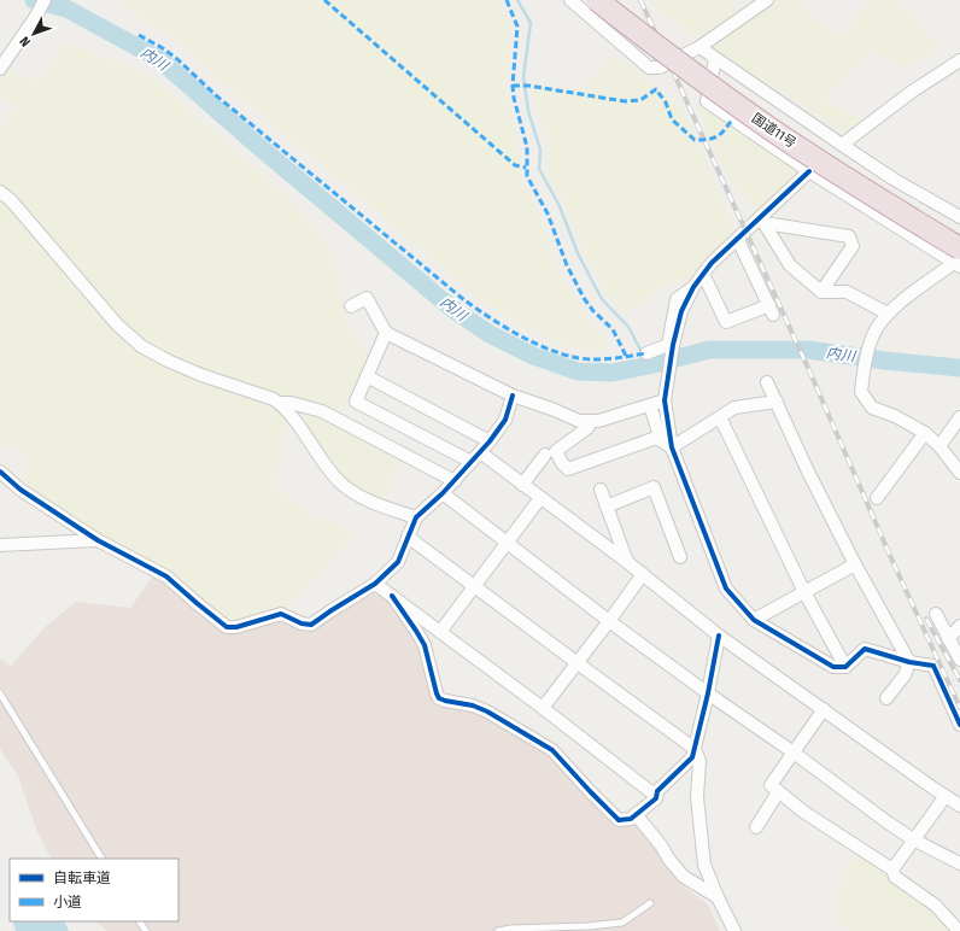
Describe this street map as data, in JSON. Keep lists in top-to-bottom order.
{
  "streets": {
    "highway": ["国道11号"]
  },
  "water": ["内川"],
  "legend": ["自転車道", "小道"],
  "north": "bottom left"
}
